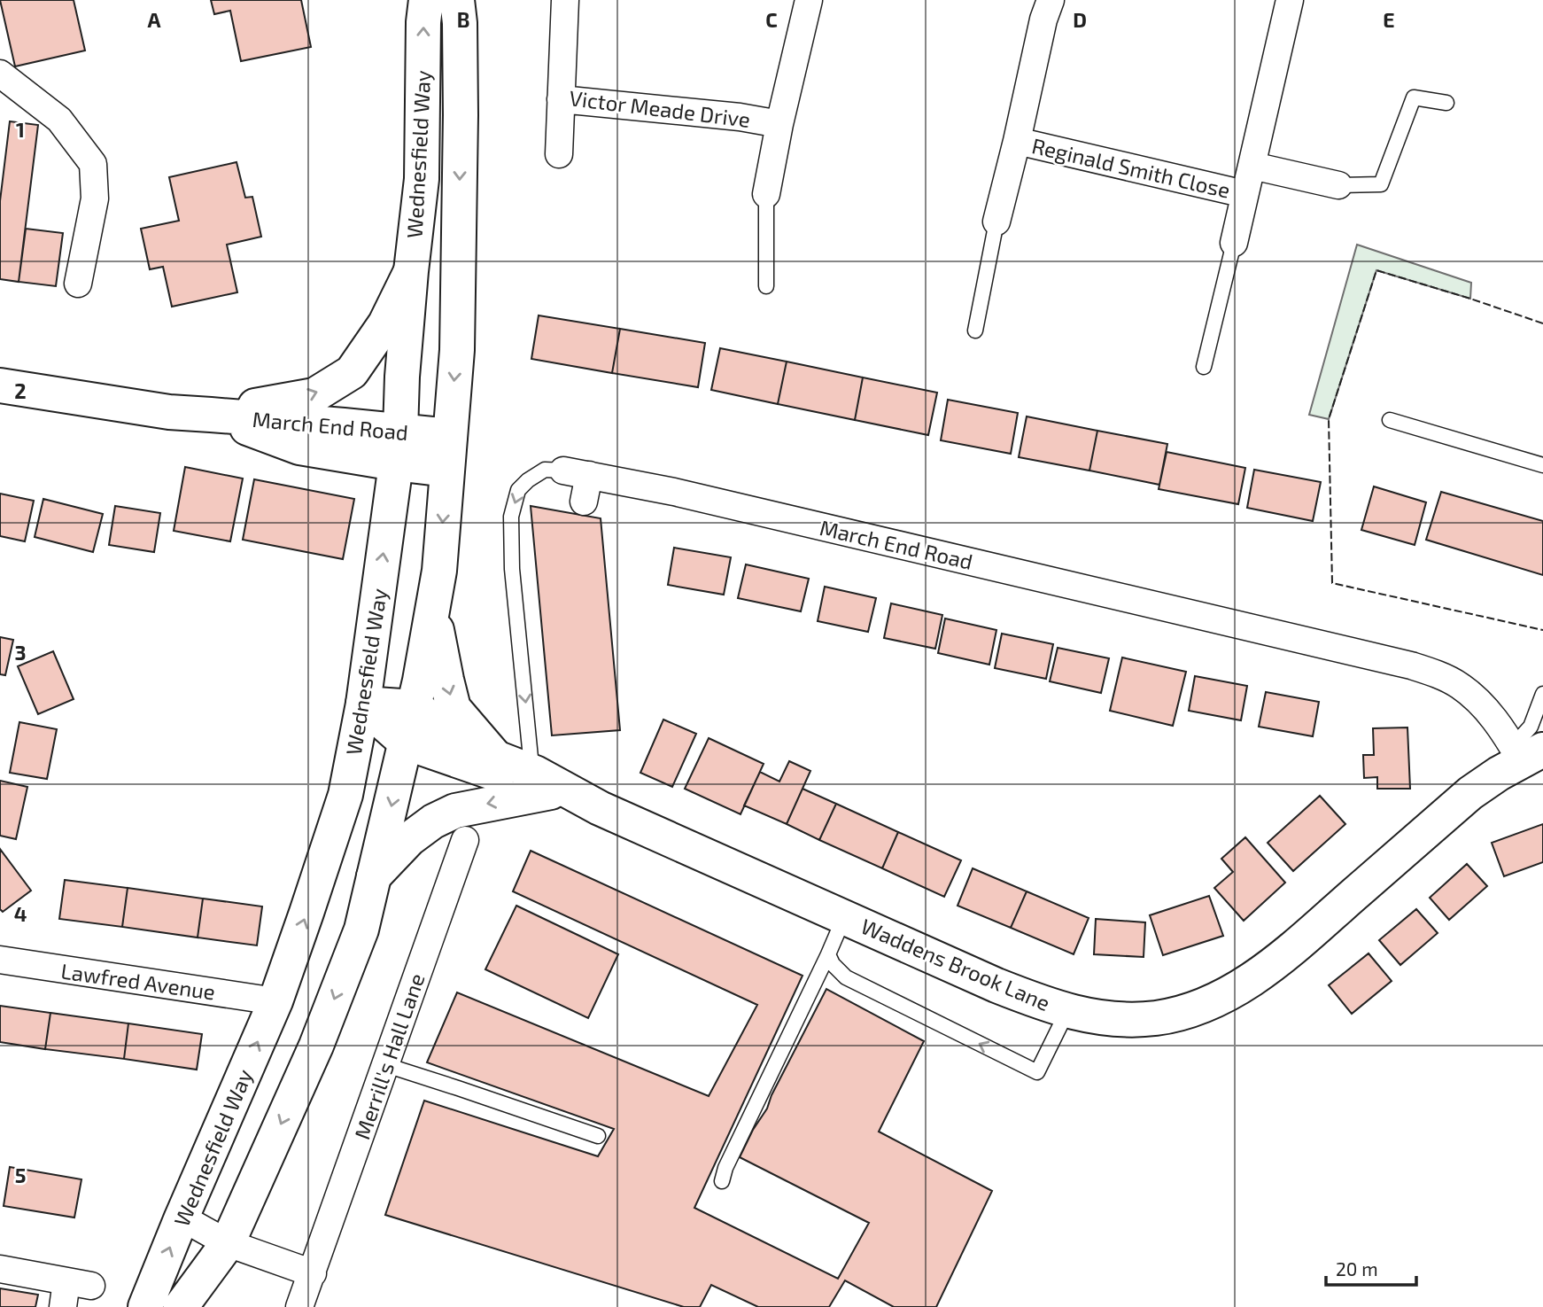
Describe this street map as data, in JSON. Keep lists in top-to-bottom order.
{
  "streets": {
    "main road": ["Wednesfield Way", "March End Road", "Waddens Brook Lane"],
    "street": [
      "Victor Meade Drive",
      "Reginald Smith Close",
      "Lawfred Avenue",
      "Merrill's Hall Lane"
    ]
  },
  "crossings": [
    ["Wednesfield Way", "March End Road"],
    ["Wednesfield Way", "Lawfred Avenue"],
    ["March End Road", "Waddens Brook Lane"]
  ],
  "scale_bar": "20 m",
  "grid": {
    "columns": [
      "A",
      "B",
      "C",
      "D",
      "E"
    ],
    "rows": [
      "1",
      "2",
      "3",
      "4",
      "5"
    ]
  }
}
